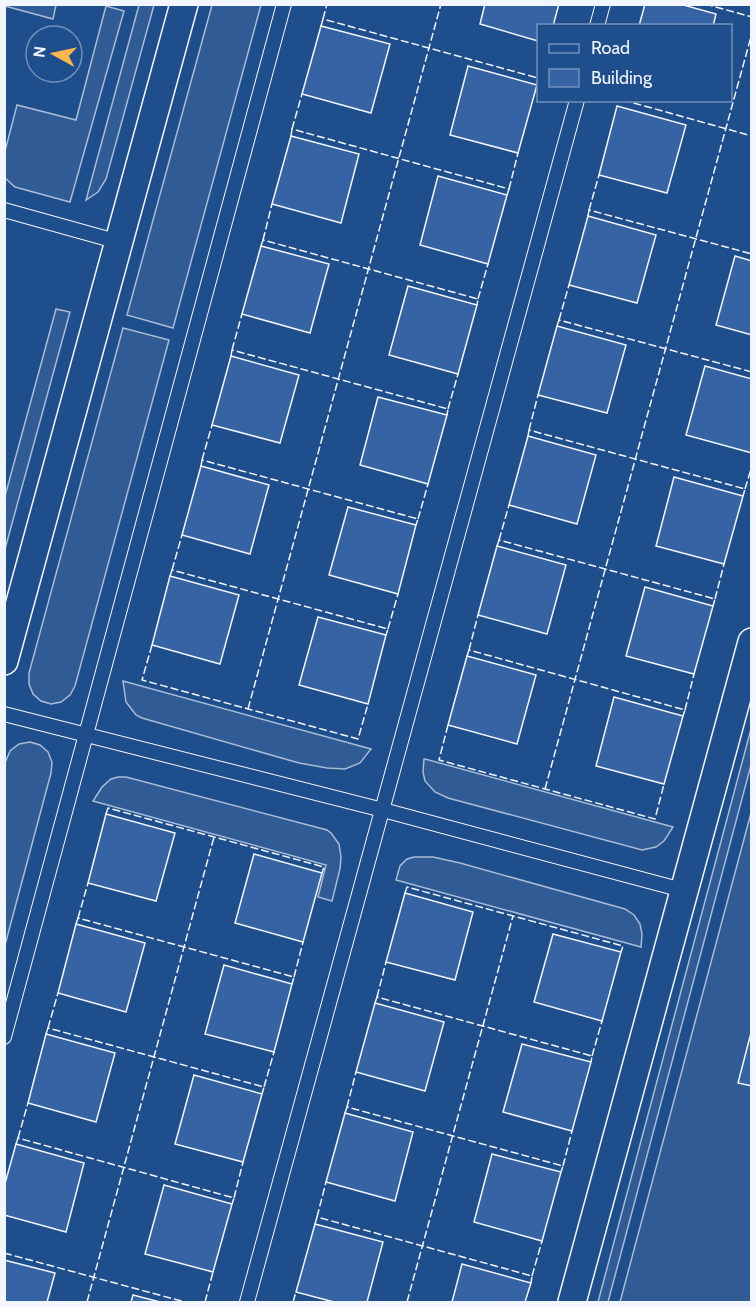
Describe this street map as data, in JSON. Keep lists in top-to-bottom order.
{
  "legend": ["Road", "Building"],
  "north": "left"
}
